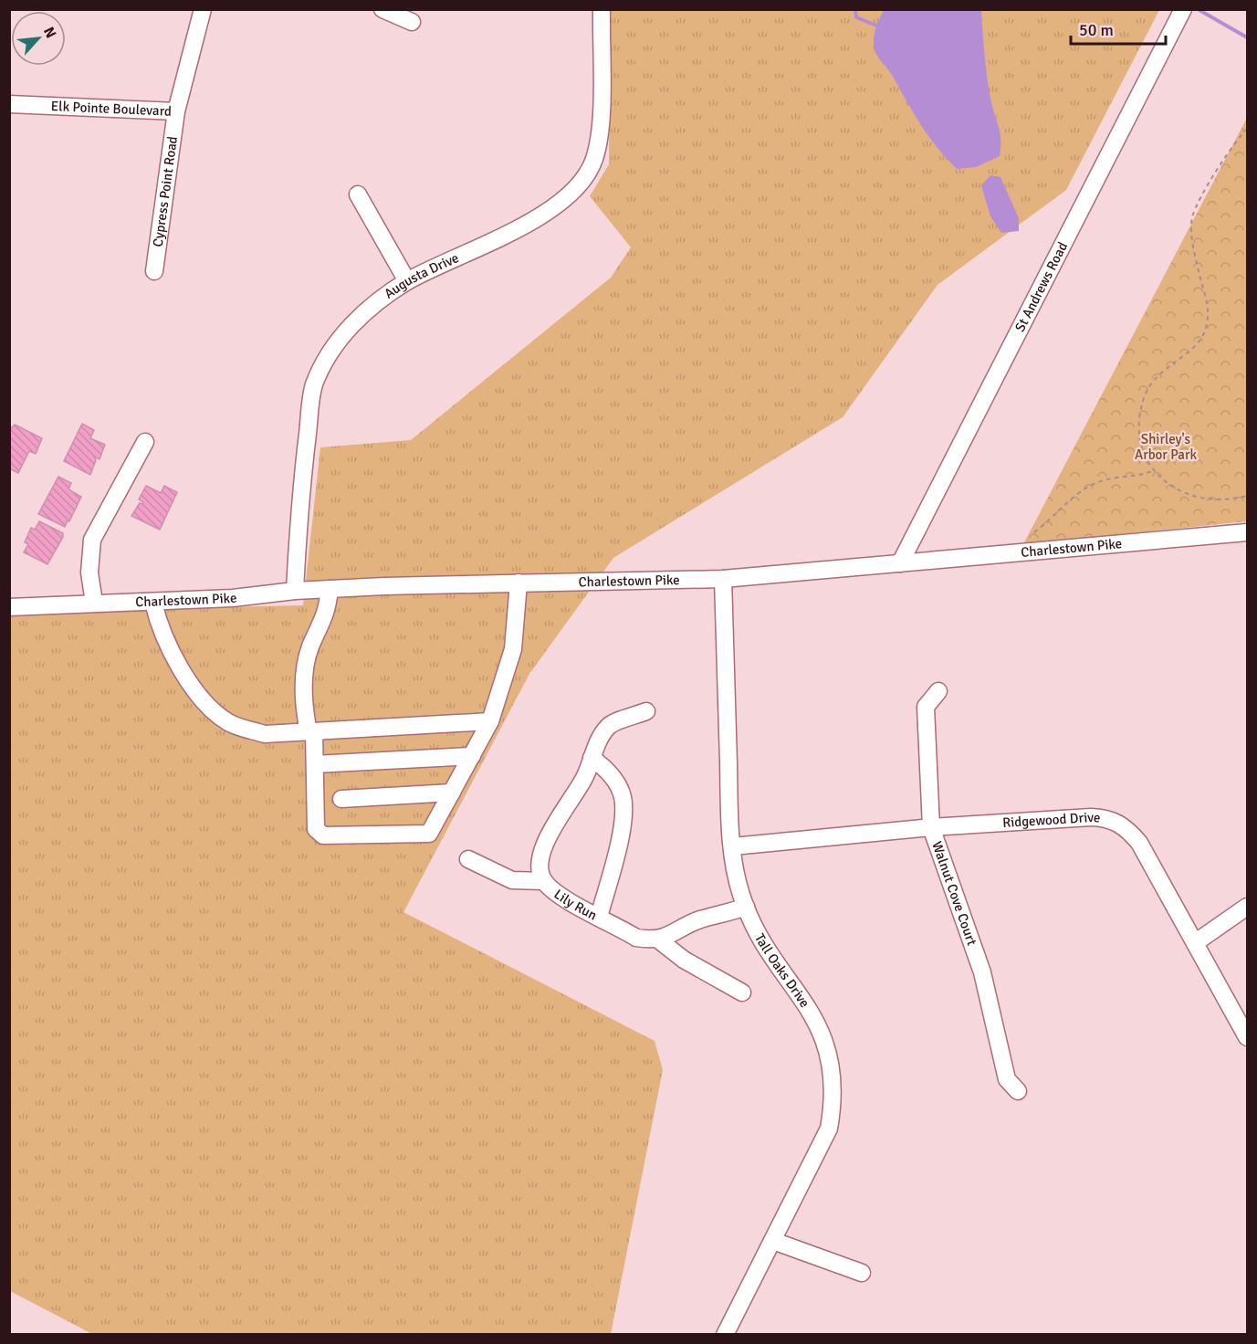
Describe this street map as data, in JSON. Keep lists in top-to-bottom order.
{
  "streets": {
    "street": [
      "Elk Pointe Boulevard",
      "Cypress Point Road",
      "Augusta Drive",
      "St Andrews Road",
      "Charlestown Pike",
      "Ridgewood Drive",
      "Walnut Cove Court",
      "Lily Run",
      "Tall Oaks Drive"
    ]
  },
  "crossings": [
    ["Elk Pointe Boulevard", "Cypress Point Road"],
    ["Augusta Drive", "Charlestown Pike"],
    ["St Andrews Road", "Charlestown Pike"],
    ["Charlestown Pike", "Tall Oaks Drive"],
    ["Ridgewood Drive", "Walnut Cove Court"],
    ["Ridgewood Drive", "Tall Oaks Drive"]
  ],
  "parks": ["Shirley's Arbor Park"],
  "scale_bar": "50 m",
  "north": "top right"
}
